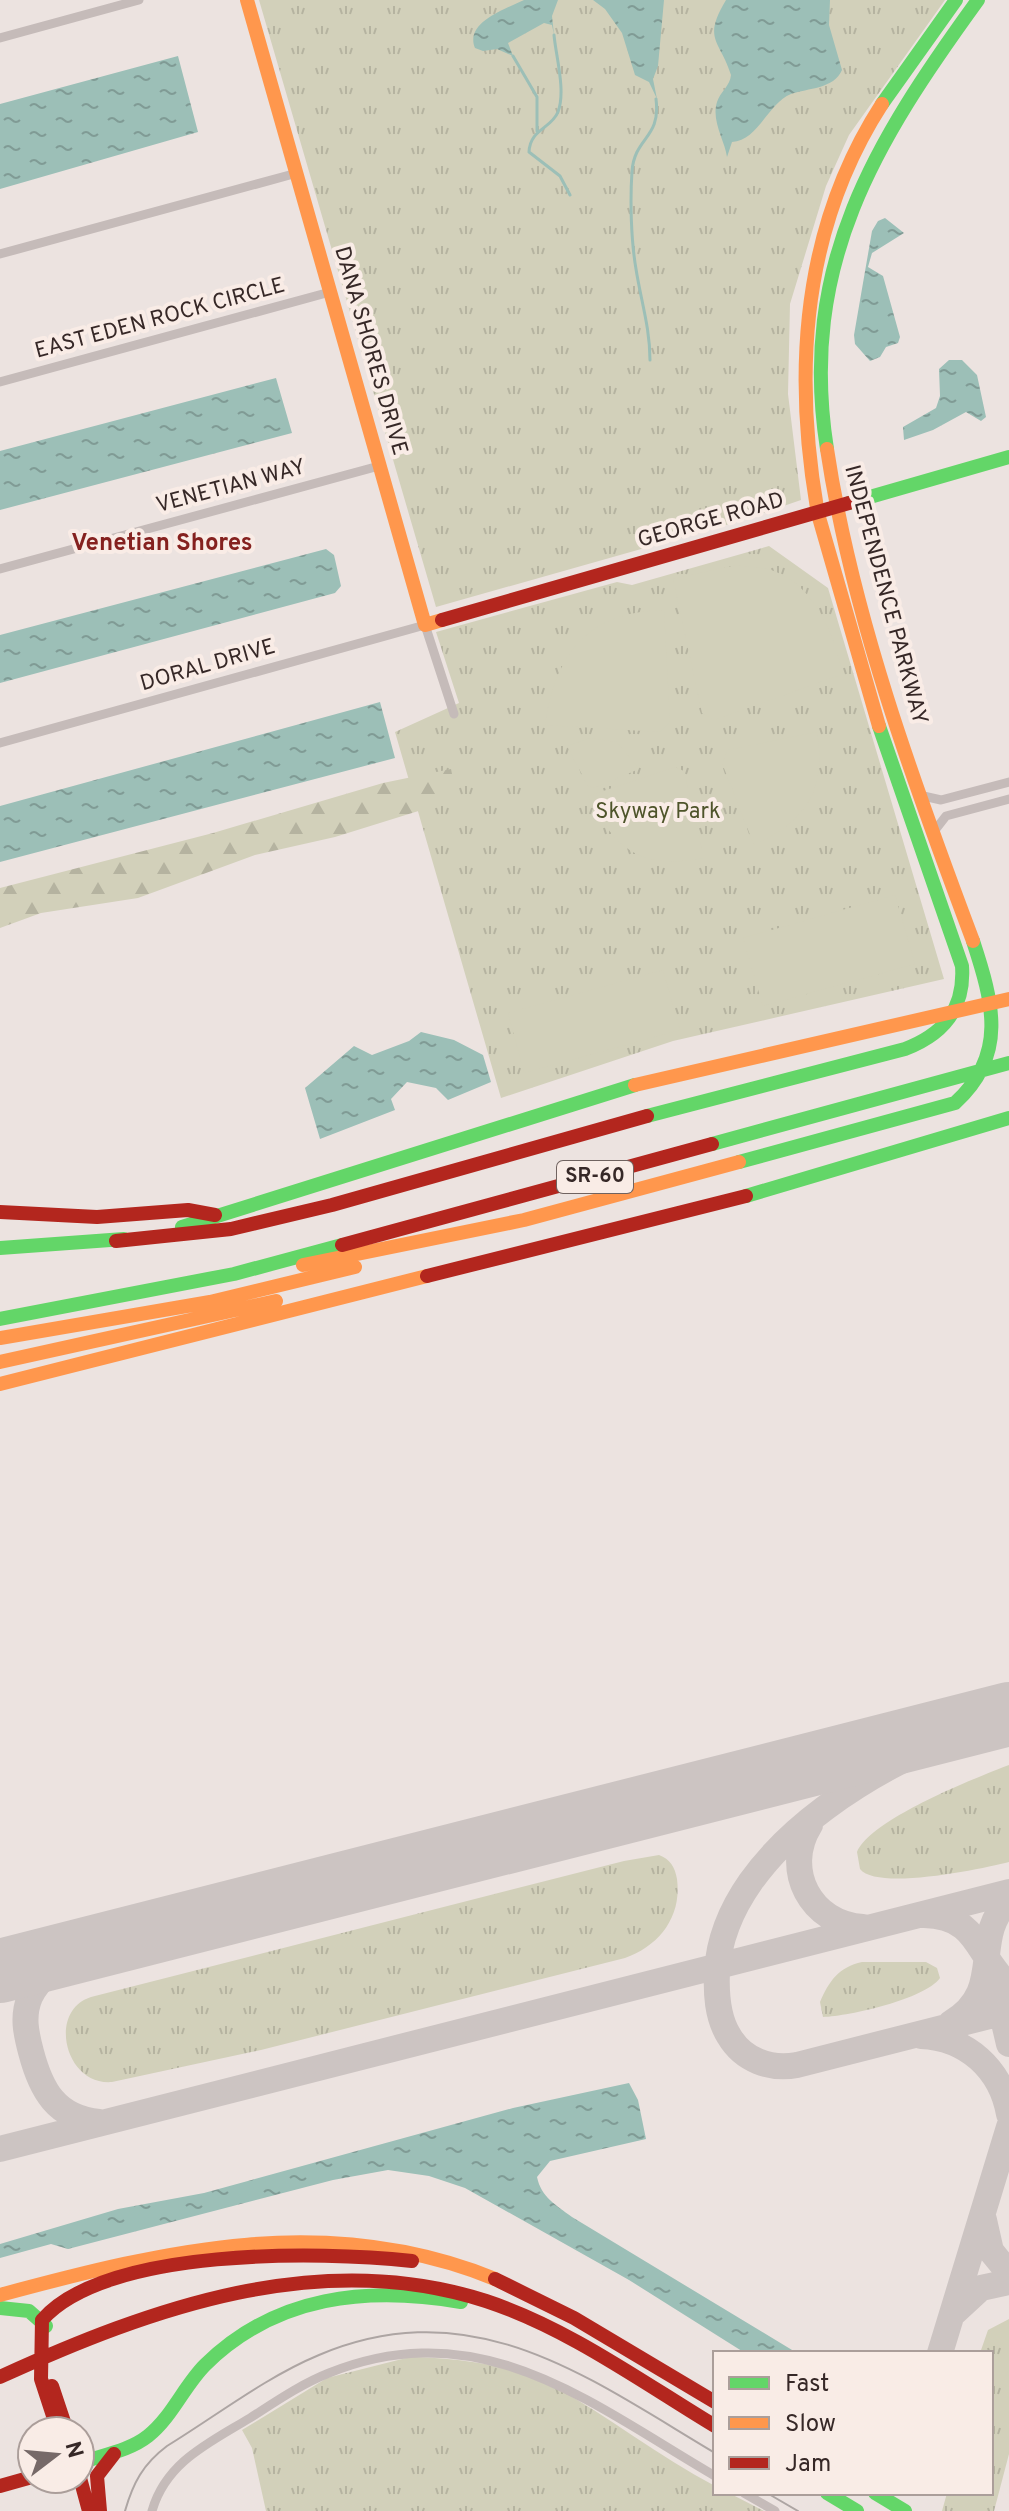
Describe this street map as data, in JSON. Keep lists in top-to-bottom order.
{
  "streets": {
    "main road": [
      "DANA SHORES DRIVE",
      "GEORGE ROAD",
      "INDEPENDENCE PARKWAY",
      "SR-60"
    ],
    "street": ["EAST EDEN ROCK CIRCLE", "VENETIAN WAY", "DORAL DRIVE"]
  },
  "crossings": [
    ["EAST EDEN ROCK CIRCLE", "DANA SHORES DRIVE"],
    ["DANA SHORES DRIVE", "VENETIAN WAY"],
    ["DANA SHORES DRIVE", "GEORGE ROAD"],
    ["DANA SHORES DRIVE", "DORAL DRIVE"],
    ["GEORGE ROAD", "INDEPENDENCE PARKWAY"],
    ["GEORGE ROAD", "DORAL DRIVE"]
  ],
  "districts": ["Venetian Shores"],
  "parks": ["Skyway Park"],
  "legend": ["Fast", "Slow", "Jam"],
  "north": "right"
}
